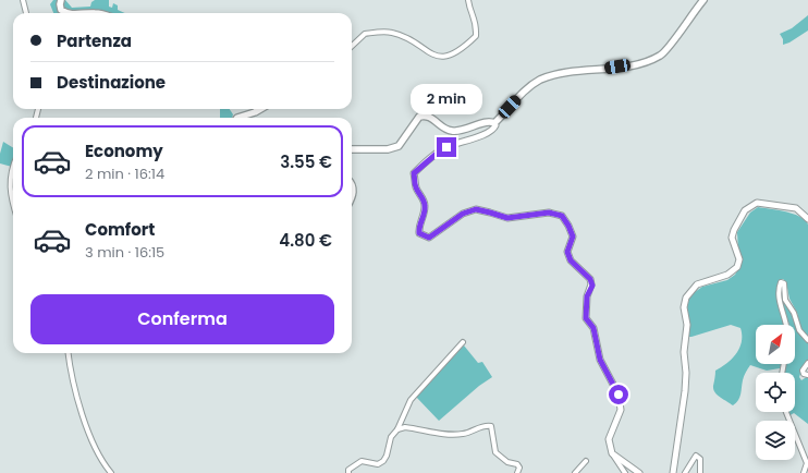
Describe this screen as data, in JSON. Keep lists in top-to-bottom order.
{
  "north": "top right",
  "page": {
    "banner": ["Partenza", "Destinazione"],
    "bubble": "2 min",
    "list": [
      {
        "name": "Economy",
        "note": "2 min · 16:14",
        "value": "3.55 €"
      },
      {
        "name": "Comfort",
        "note": "3 min · 16:15",
        "value": "4.80 €"
      }
    ],
    "buttons": "Conferma"
  }
}
